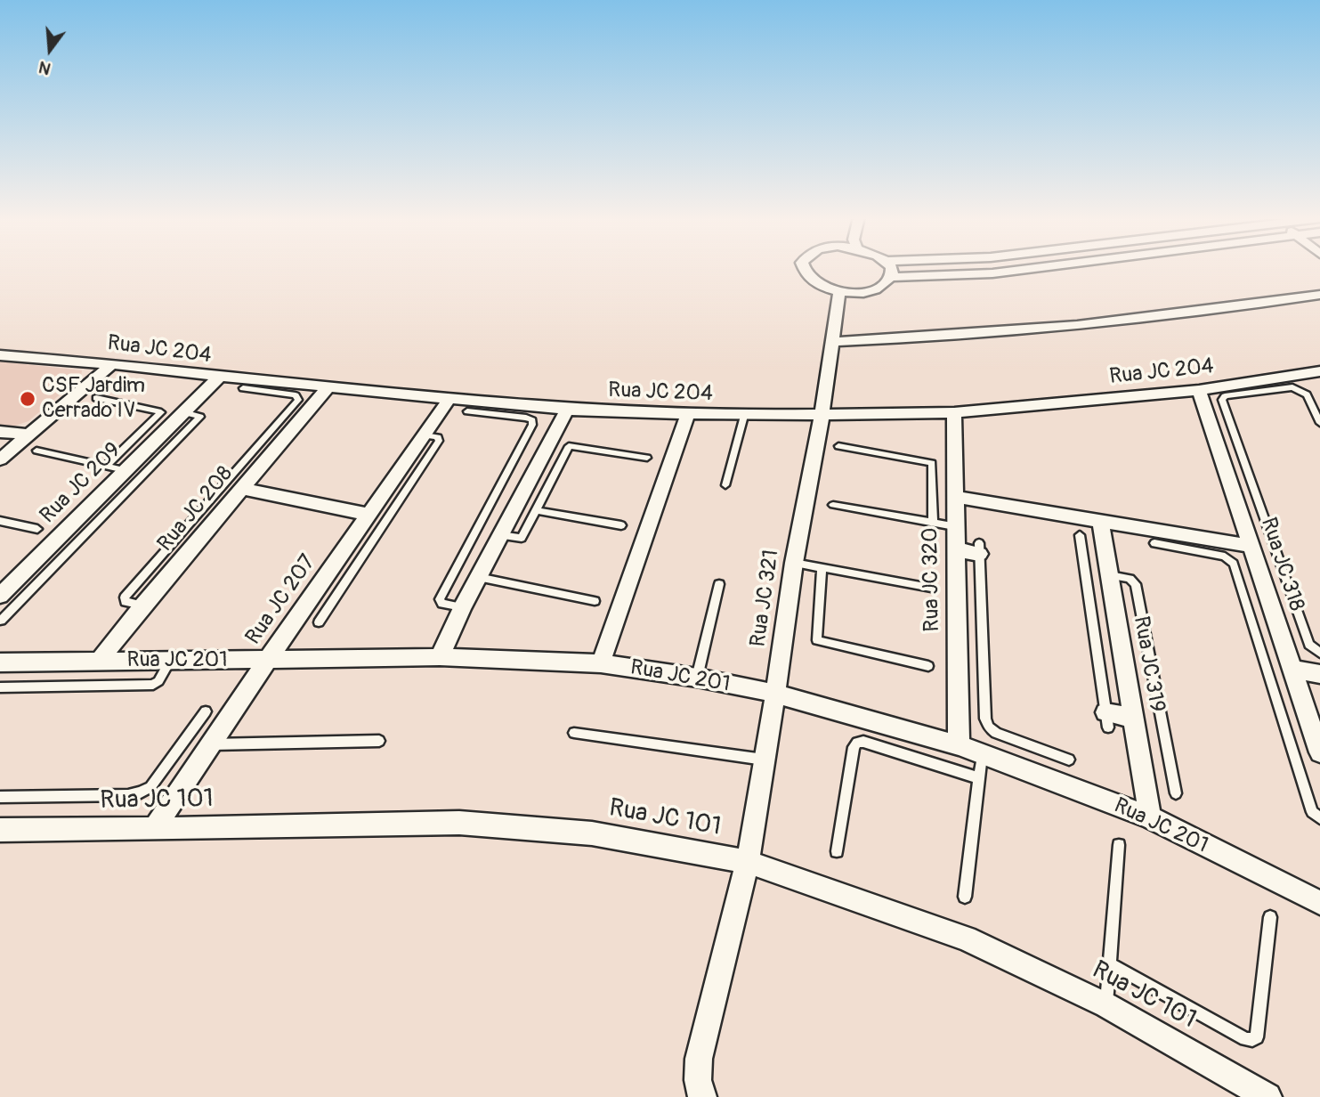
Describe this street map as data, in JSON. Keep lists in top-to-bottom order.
{
  "streets": {
    "street": [
      "Rua JC 204",
      "Rua JC 209",
      "Rua JC 208",
      "Rua JC 318",
      "Rua JC 320",
      "Rua JC 321",
      "Rua JC 207",
      "Rua JC 201",
      "Rua JC 319",
      "Rua JC 101"
    ]
  },
  "crossings": [
    ["Rua JC 204", "Rua JC 209"],
    ["Rua JC 204", "Rua JC 208"],
    ["Rua JC 204", "Rua JC 318"],
    ["Rua JC 204", "Rua JC 320"],
    ["Rua JC 204", "Rua JC 321"],
    ["Rua JC 204", "Rua JC 207"],
    ["Rua JC 208", "Rua JC 201"],
    ["Rua JC 320", "Rua JC 201"],
    ["Rua JC 321", "Rua JC 201"],
    ["Rua JC 321", "Rua JC 101"],
    ["Rua JC 207", "Rua JC 201"],
    ["Rua JC 207", "Rua JC 101"],
    ["Rua JC 201", "Rua JC 319"]
  ],
  "places": ["CSF Jardim Cerrado IV"],
  "north": "bottom"
}
